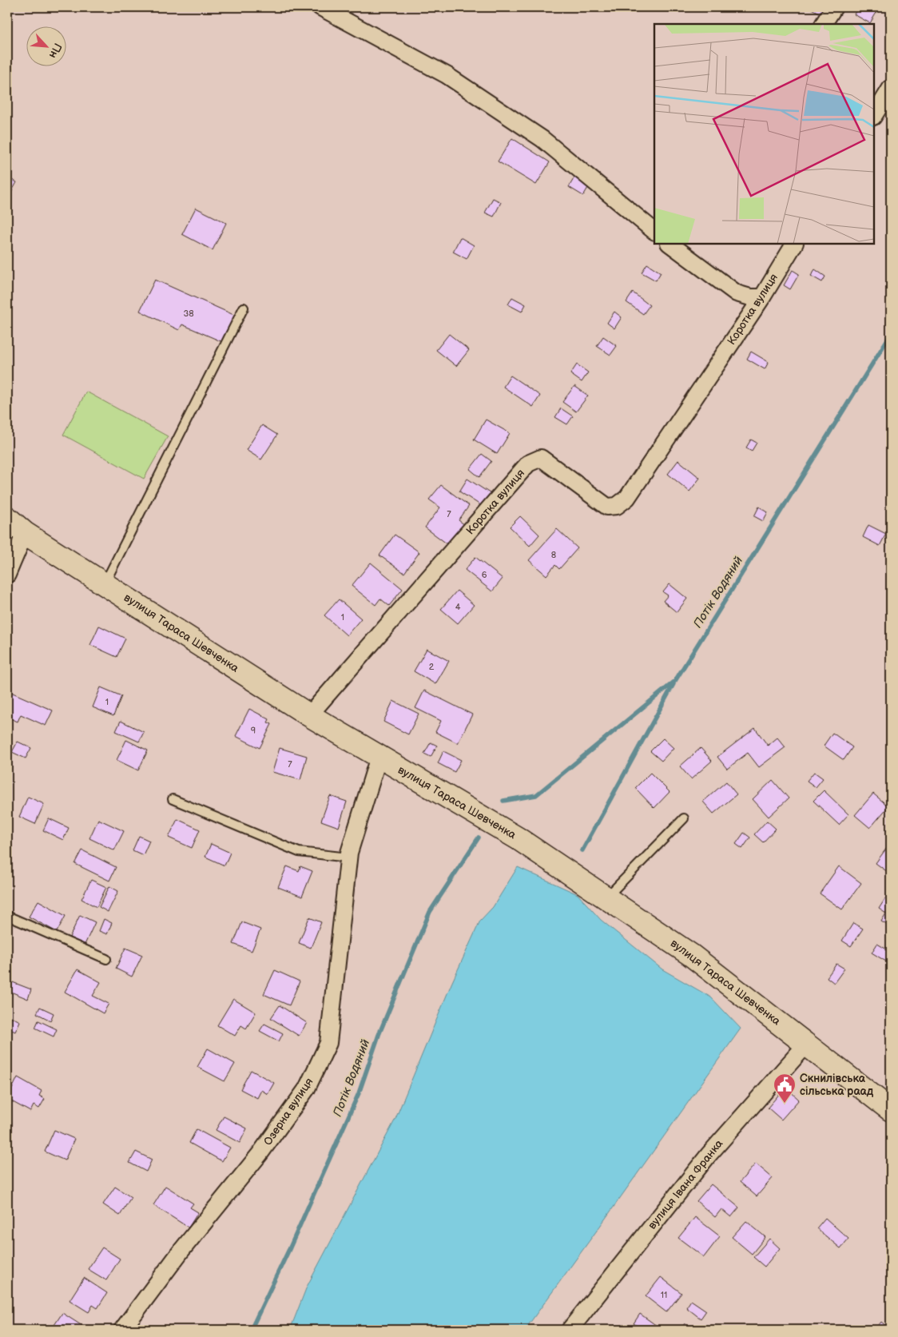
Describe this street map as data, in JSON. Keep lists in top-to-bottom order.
{
  "streets": {
    "street": [
      "Коротка вулиця",
      "вулиця Тараса Шевченка",
      "Озерна вулиця",
      "вулиця Івана Франка"
    ]
  },
  "crossings": [
    ["Коротка вулиця", "вулиця Тараса Шевченка"],
    ["вулиця Тараса Шевченка", "Озерна вулиця"],
    ["вулиця Тараса Шевченка", "вулиця Івана Франка"]
  ],
  "water": ["Потік Водяний"],
  "places": {
    "public building": ["Скнилівська сільська раад"]
  },
  "house_numbers": [
    "38",
    "7",
    "8",
    "6",
    "4",
    "1",
    "2",
    "1",
    "9",
    "7",
    "11"
  ],
  "north": "bottom right"
}
